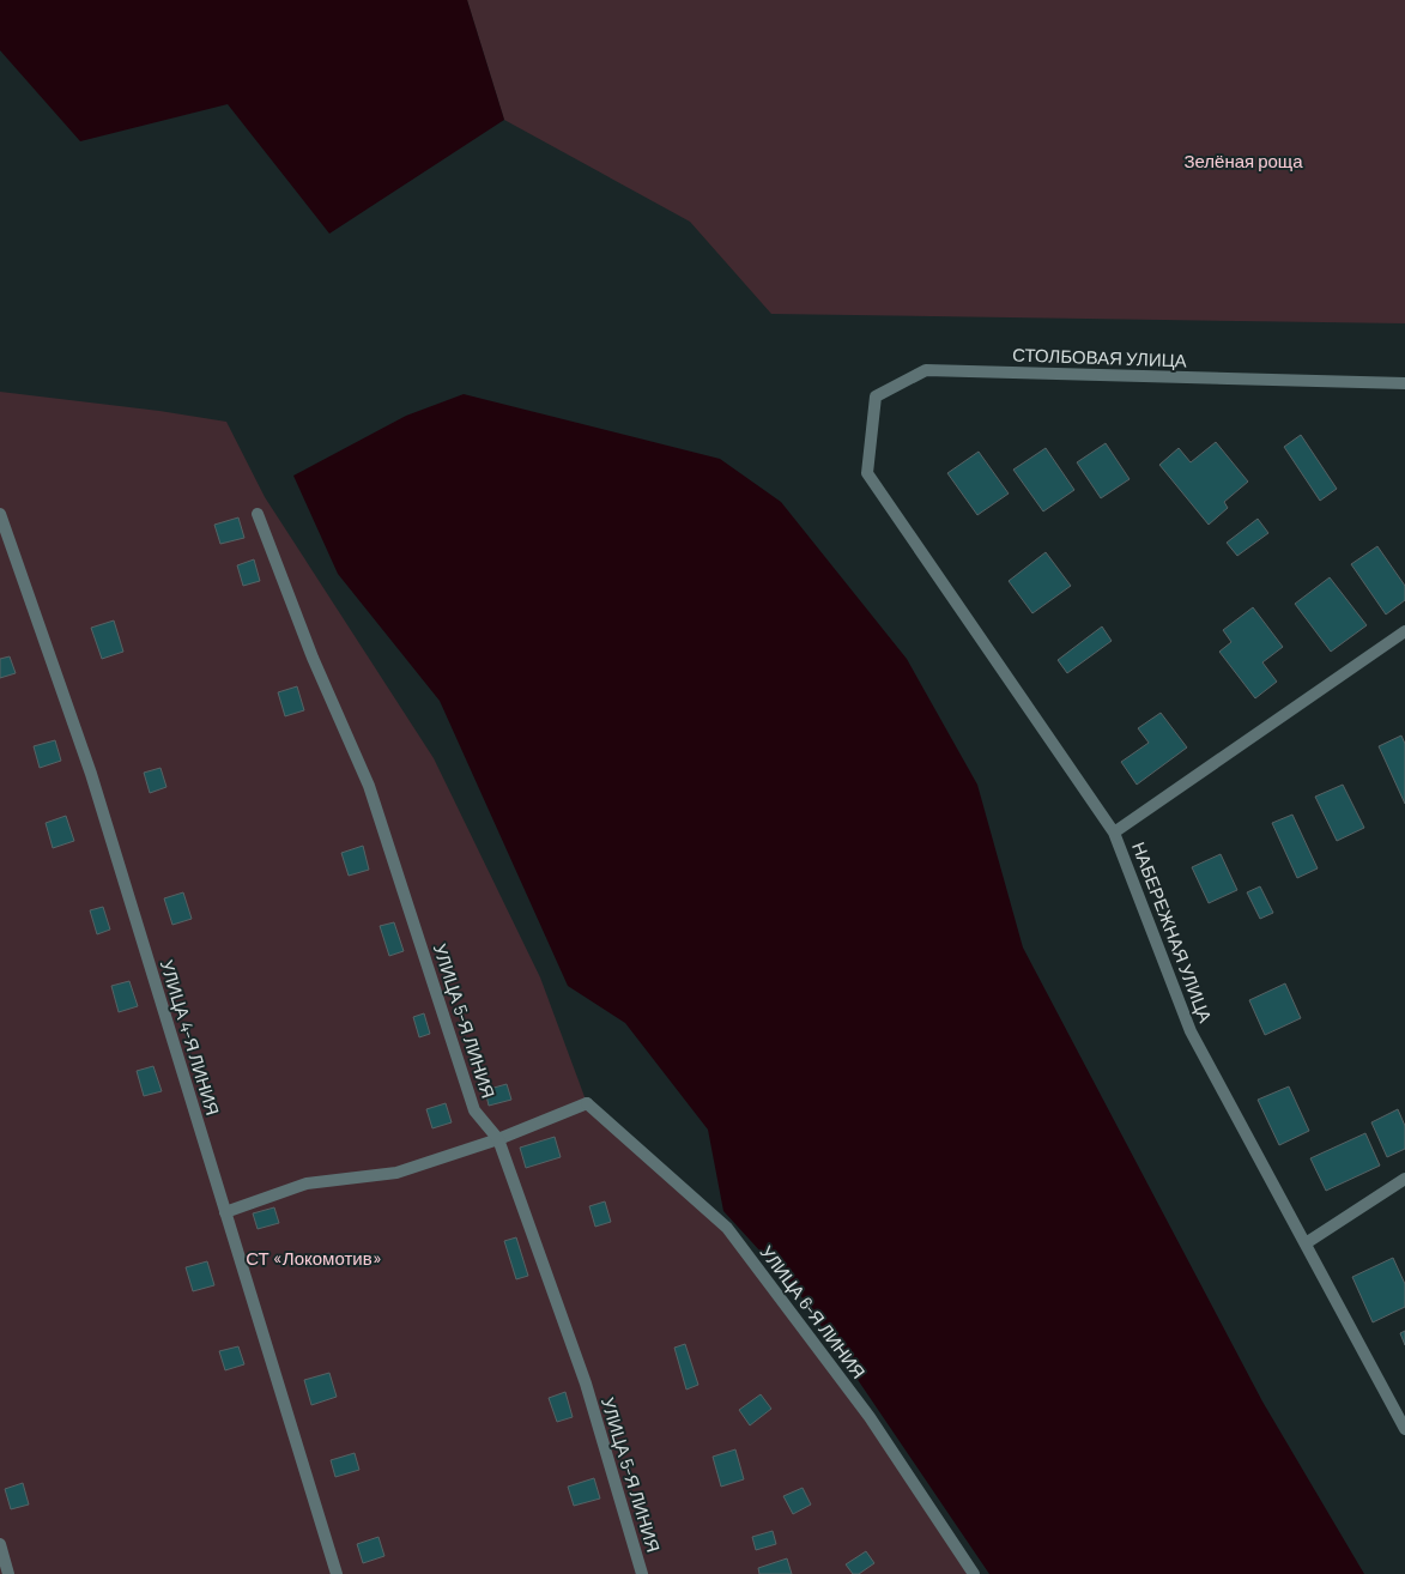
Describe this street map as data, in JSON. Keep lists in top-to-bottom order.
{
  "streets": {
    "street": [
      "СТОЛБОВАЯ УЛИЦА",
      "НАБЕРЕЖНАЯ УЛИЦА",
      "УЛИЦА 5-Я ЛИНИЯ",
      "УЛИЦА 4-Я ЛИНИЯ",
      "УЛИЦА 6-Я ЛИНИЯ"
    ]
  },
  "crossings": [
    ["СТОЛБОВАЯ УЛИЦА", "НАБЕРЕЖНАЯ УЛИЦА"],
    ["УЛИЦА 5-Я ЛИНИЯ", "УЛИЦА 6-Я ЛИНИЯ"]
  ],
  "parks": ["Зелёная роща", "СТ «Локомотив»"]
}
